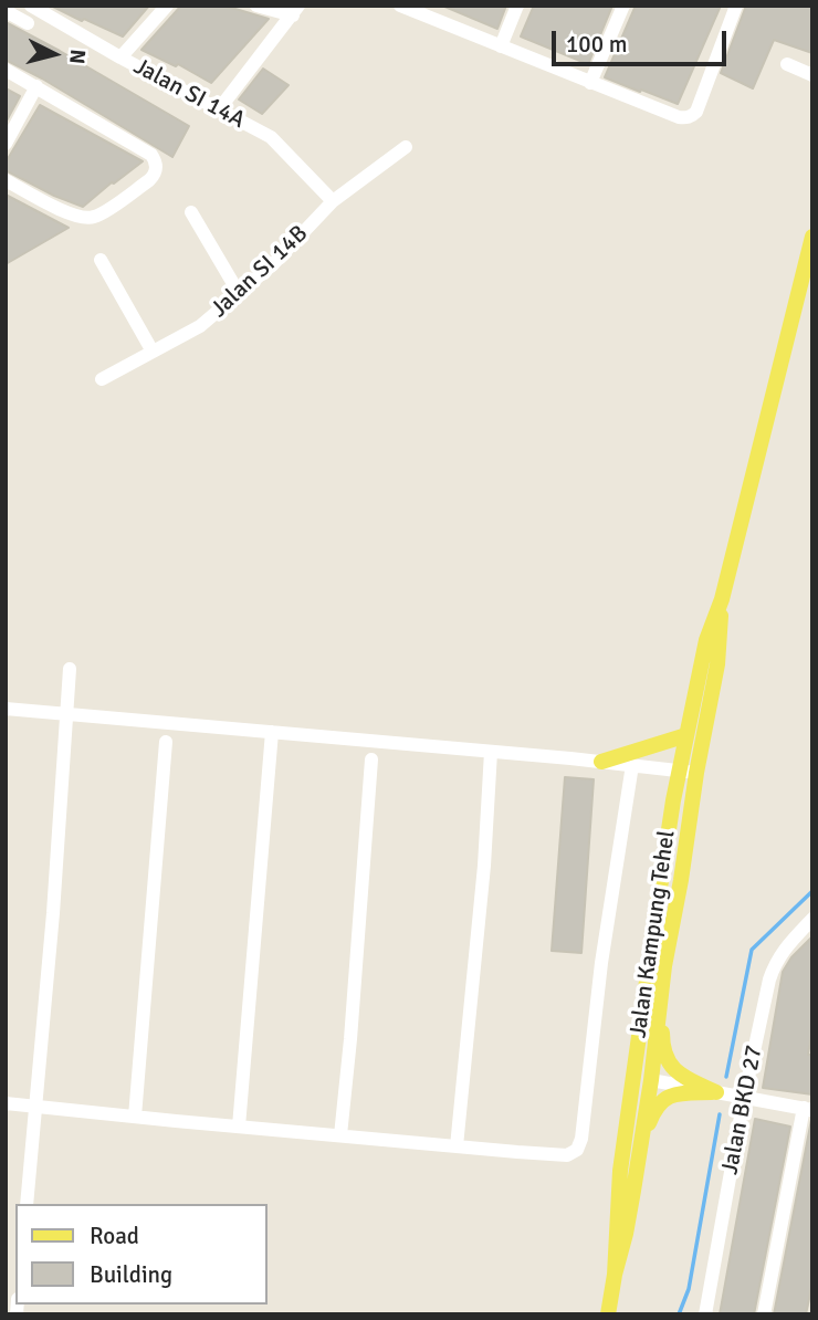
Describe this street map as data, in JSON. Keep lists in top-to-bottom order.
{
  "streets": {
    "main road": ["Jalan Kampung Tehel"],
    "street": ["Jalan SI 14A", "Jalan SI 14B", "Jalan BKD 27"]
  },
  "crossings": [
    ["Jalan SI 14A", "Jalan SI 14B"]
  ],
  "legend": ["Road", "Building"],
  "scale_bar": "100 m",
  "north": "right"
}
